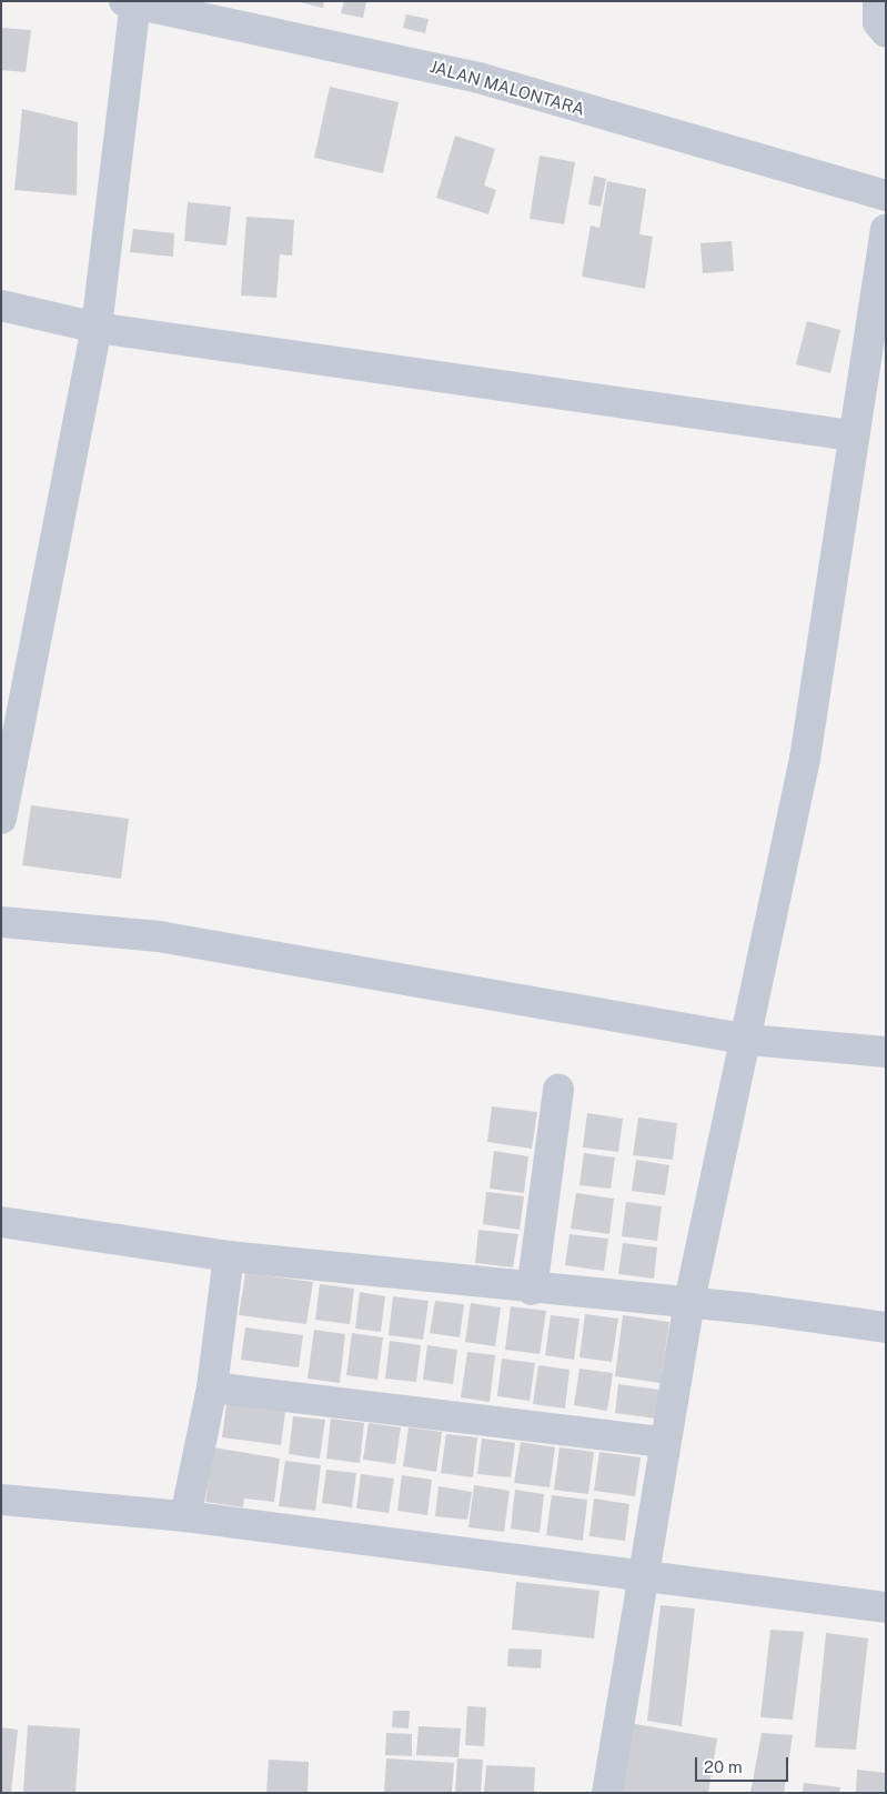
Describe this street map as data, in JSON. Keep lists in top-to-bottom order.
{
  "streets": {
    "street": ["JALAN MALONTARA"]
  },
  "scale_bar": "20 m"
}
